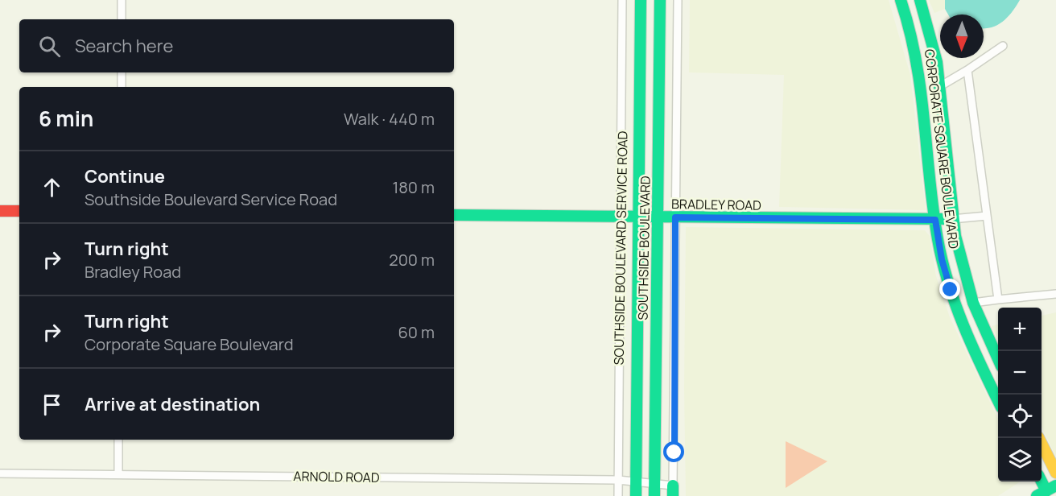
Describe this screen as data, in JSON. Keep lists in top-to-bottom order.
{
  "streets": {
    "main road": ["CORPORATE SQUARE BOULEVARD", "BRADLEY ROAD", "SOUTHSIDE BOULEVARD"],
    "street": ["SOUTHSIDE BOULEVARD SERVICE ROAD", "ARNOLD ROAD"]
  },
  "crossings": [
    ["CORPORATE SQUARE BOULEVARD", "BRADLEY ROAD"],
    ["BRADLEY ROAD", "SOUTHSIDE BOULEVARD SERVICE ROAD"],
    ["BRADLEY ROAD", "SOUTHSIDE BOULEVARD"],
    ["SOUTHSIDE BOULEVARD SERVICE ROAD", "ARNOLD ROAD"],
    ["SOUTHSIDE BOULEVARD", "ARNOLD ROAD"]
  ],
  "north": "bottom",
  "page": {
    "search": "Search here",
    "heading": ["6 min", "Walk · 440 m"],
    "list": [
      ["Continue", "Southside Boulevard Service Road", "180 m"],
      ["Turn right", "Bradley Road", "200 m"],
      ["Turn right", "Corporate Square Boulevard", "60 m"],
      "Arrive at destination"
    ],
    "map_buttons": ["+", "−"]
  }
}
